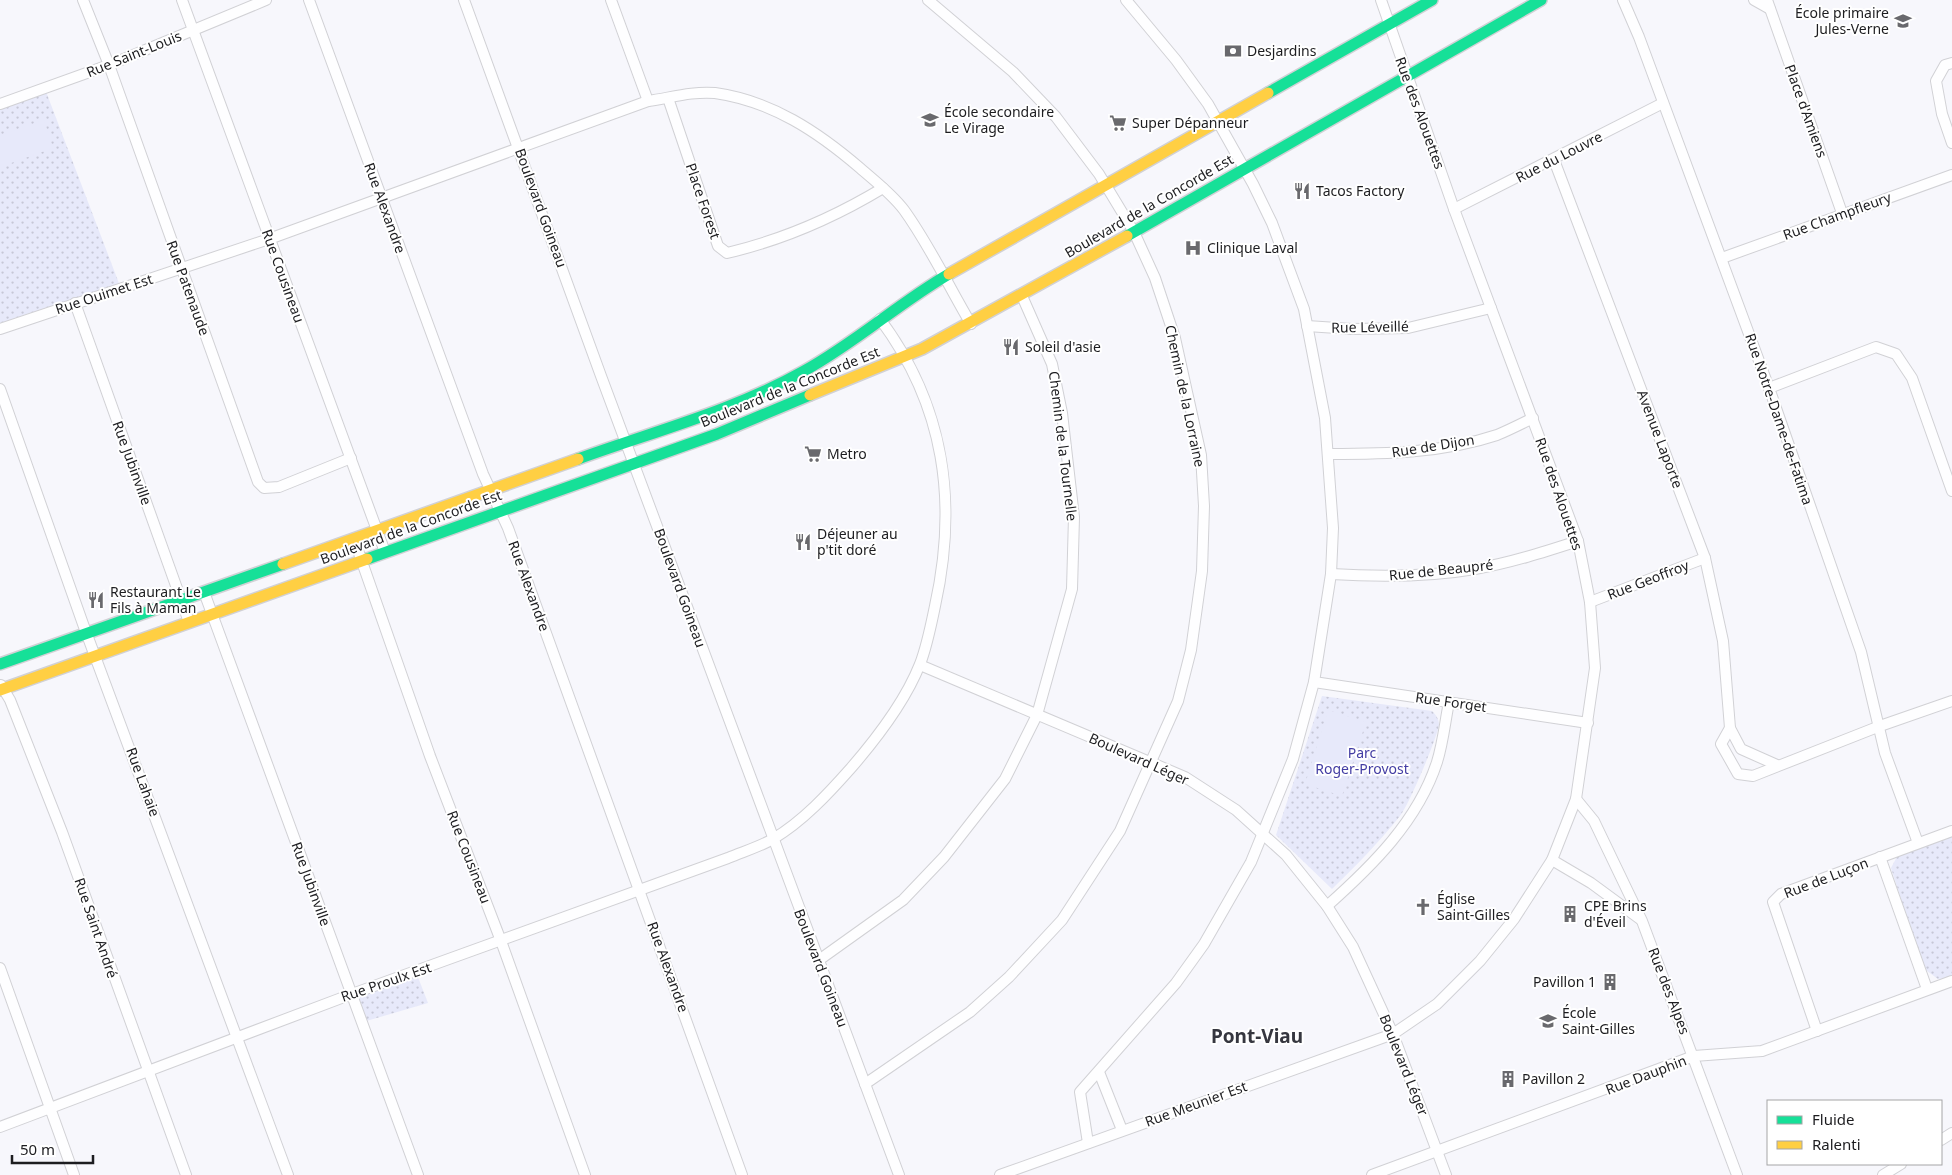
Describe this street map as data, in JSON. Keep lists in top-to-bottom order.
{
  "streets": {
    "street": [
      "Rue Saint-Louis",
      "Place d'Amiens",
      "Rue des Alouettes",
      "Rue du Louvre",
      "Place Forest",
      "Boulevard de la Concorde Est",
      "Rue Alexandre",
      "Boulevard Goineau",
      "Rue Champfleury",
      "Rue Cousineau",
      "Rue Patenaude",
      "Rue Ouimet Est",
      "Rue Léveillé",
      "Chemin de la Lorraine",
      "Rue Notre-Dame-de-Fatima",
      "Avenue Laporte",
      "Chemin de la Tournelle",
      "Rue de Dijon",
      "Rue Jubinville",
      "Rue de Beaupré",
      "Rue Geoffroy",
      "Rue Forget",
      "Boulevard Léger",
      "Rue Lahaie",
      "Rue de Luçon",
      "Rue Saint André",
      "Rue Proulx Est",
      "Rue des Alpes",
      "Rue Dauphin",
      "Rue Meunier Est"
    ]
  },
  "crossings": [
    ["Rue Saint-Louis", "Rue Cousineau"],
    ["Rue Saint-Louis", "Rue Patenaude"],
    ["Place d'Amiens", "Rue Champfleury"],
    ["Rue des Alouettes", "Rue du Louvre"],
    ["Rue des Alouettes", "Boulevard de la Concorde Est"],
    ["Rue des Alouettes", "Rue Léveillé"],
    ["Rue des Alouettes", "Rue de Dijon"],
    ["Rue des Alouettes", "Rue de Beaupré"],
    ["Rue des Alouettes", "Rue Geoffroy"],
    ["Rue des Alouettes", "Rue Forget"],
    ["Rue des Alouettes", "Boulevard Léger"],
    ["Rue des Alouettes", "Rue des Alpes"],
    ["Rue des Alouettes", "Rue Meunier Est"],
    ["Rue du Louvre", "Rue Notre-Dame-de-Fatima"],
    ["Rue du Louvre", "Avenue Laporte"],
    ["Place Forest", "Rue Ouimet Est"],
    ["Boulevard de la Concorde Est", "Rue Alexandre"],
    ["Boulevard de la Concorde Est", "Boulevard Goineau"],
    ["Boulevard de la Concorde Est", "Rue Cousineau"],
    ["Boulevard de la Concorde Est", "Rue Ouimet Est"],
    ["Boulevard de la Concorde Est", "Chemin de la Lorraine"],
    ["Boulevard de la Concorde Est", "Chemin de la Tournelle"],
    ["Boulevard de la Concorde Est", "Rue Jubinville"],
    ["Boulevard de la Concorde Est", "Rue Lahaie"],
    ["Boulevard de la Concorde Est", "Rue Saint André"],
    ["Boulevard de la Concorde Est", "Rue Proulx Est"],
    ["Rue Alexandre", "Rue Ouimet Est"],
    ["Rue Alexandre", "Rue Proulx Est"],
    ["Boulevard Goineau", "Rue Ouimet Est"],
    ["Boulevard Goineau", "Chemin de la Lorraine"],
    ["Boulevard Goineau", "Chemin de la Tournelle"],
    ["Boulevard Goineau", "Rue Proulx Est"],
    ["Rue Champfleury", "Rue Notre-Dame-de-Fatima"],
    ["Rue Cousineau", "Rue Patenaude"],
    ["Rue Cousineau", "Rue Ouimet Est"],
    ["Rue Cousineau", "Rue Proulx Est"],
    ["Rue Patenaude", "Rue Ouimet Est"],
    ["Rue Ouimet Est", "Rue Jubinville"],
    ["Chemin de la Lorraine", "Boulevard Léger"],
    ["Rue Notre-Dame-de-Fatima", "Avenue Laporte"],
    ["Rue Notre-Dame-de-Fatima", "Rue de Luçon"],
    ["Avenue Laporte", "Rue Geoffroy"],
    ["Chemin de la Tournelle", "Boulevard Léger"],
    ["Rue Jubinville", "Rue Proulx Est"],
    ["Boulevard Léger", "Rue Proulx Est"],
    ["Boulevard Léger", "Rue Dauphin"],
    ["Boulevard Léger", "Rue Meunier Est"],
    ["Rue Lahaie", "Rue Proulx Est"],
    ["Rue de Luçon", "Rue Dauphin"],
    ["Rue Saint André", "Rue Proulx Est"],
    ["Rue des Alpes", "Rue Dauphin"]
  ],
  "districts": ["Pont-Viau"],
  "parks": ["Parc Roger-Provost"],
  "places": {
    "school or university": ["École primaire Jules-Verne", "École secondaire Le Virage", "École Saint-Gilles"],
    "bank": ["Desjardins"],
    "supermarket": ["Super Dépanneur", "Metro"],
    "restaurant": [
      "Tacos Factory",
      "Soleil d'asie",
      "Déjeuner au p'tit doré",
      "Restaurant Le Fils à Maman"
    ],
    "hospital": ["Clinique Laval"],
    "church": ["Église Saint-Gilles"],
    "building": ["CPE Brins d'Éveil", "Pavillon 1", "Pavillon 2"]
  },
  "legend": ["Fluide", "Ralenti"],
  "scale_bar": "50 m"
}
